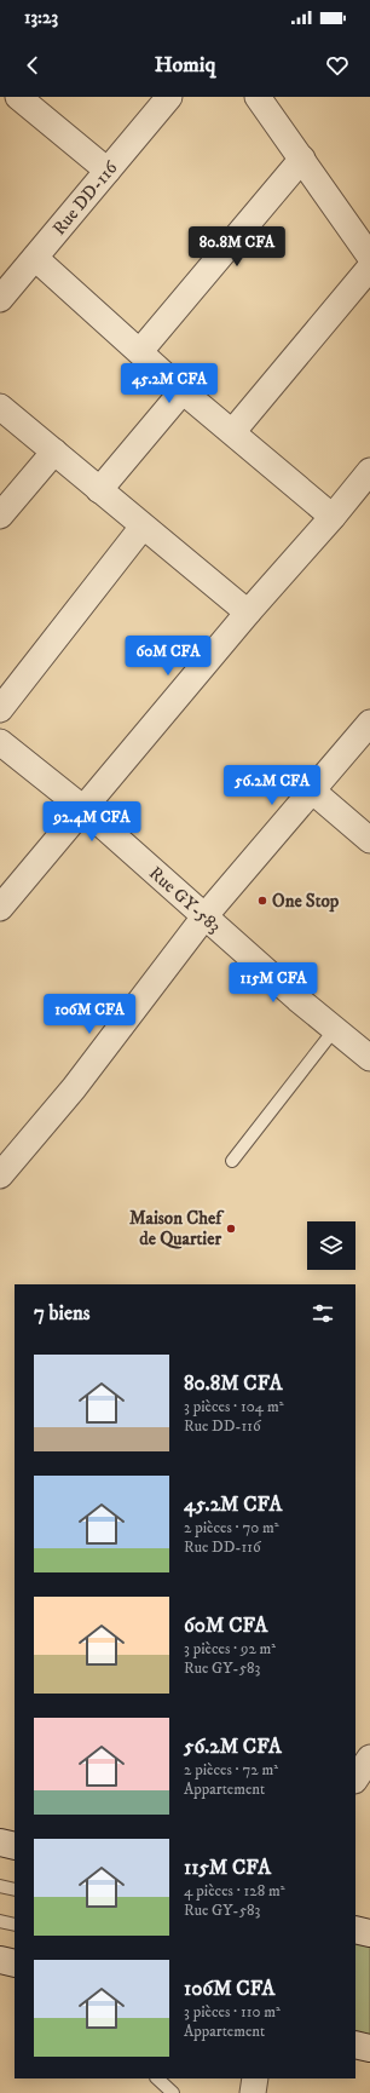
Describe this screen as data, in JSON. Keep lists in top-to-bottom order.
{
  "streets": {
    "street": ["Rue DD-116", "Rue GY-583"]
  },
  "places": ["One Stop", "Maison Chef de Quartier"],
  "page": {
    "status": "13:23",
    "header": "Homiq",
    "price": [
      "80.8M CFA",
      "45.2M CFA",
      "60M CFA",
      "56.2M CFA",
      "92.4M CFA",
      "115M CFA",
      "106M CFA"
    ],
    "heading": "7 biens",
    "list": [
      {
        "name": "80.8M CFA",
        "note": "3 pièces · 104 m² · Rue DD-116"
      },
      {
        "name": "45.2M CFA",
        "note": "2 pièces · 70 m² · Rue DD-116"
      },
      {
        "name": "60M CFA",
        "note": "3 pièces · 92 m² · Rue GY-583"
      },
      {
        "name": "56.2M CFA",
        "note": "2 pièces · 72 m² · Appartement"
      },
      {
        "name": "115M CFA",
        "note": "4 pièces · 128 m² · Rue GY-583"
      },
      {
        "name": "106M CFA",
        "note": "3 pièces · 110 m² · Appartement"
      }
    ]
  }
}
